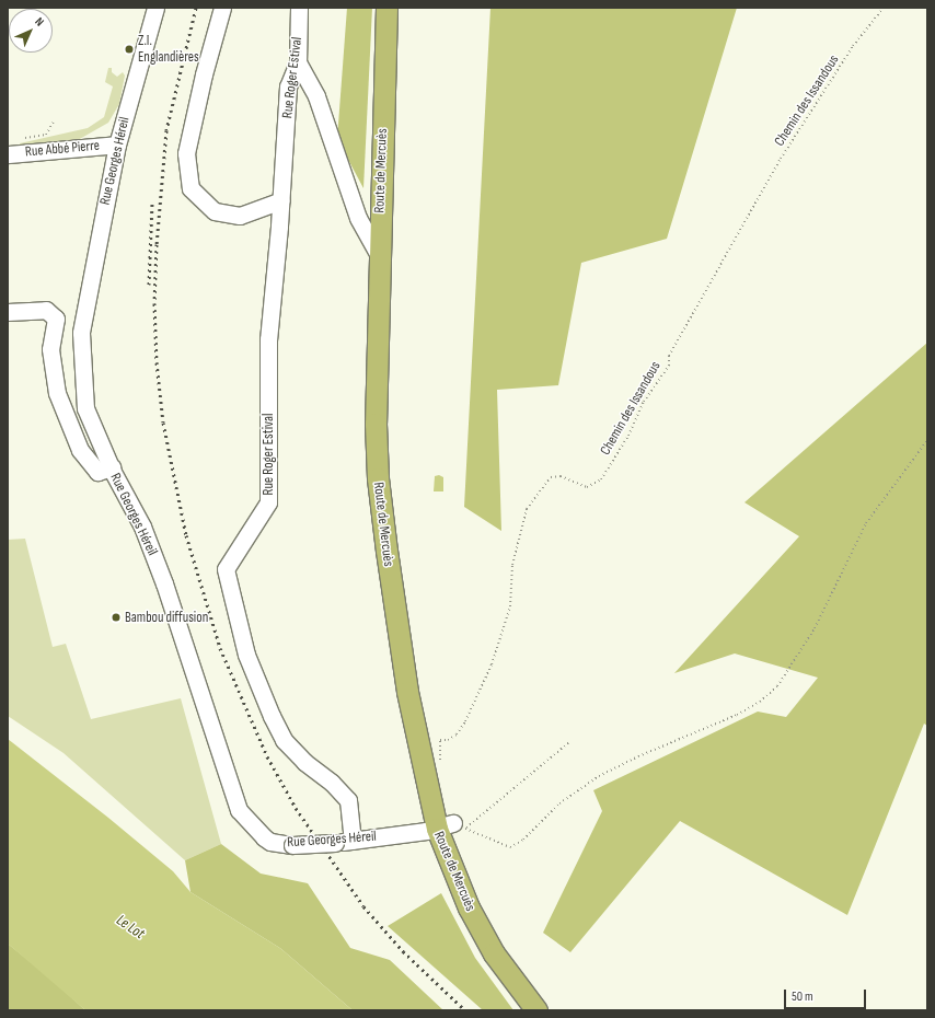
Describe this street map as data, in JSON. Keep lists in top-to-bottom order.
{
  "streets": {
    "main road": ["Route de Mercuès"],
    "street": ["Rue Roger Estival", "Rue Abbé Pierre", "Rue Georges Héreil"],
    "path": ["Chemin des Issandous"]
  },
  "crossings": [
    ["Rue Roger Estival", "Rue Georges Héreil"],
    ["Rue Abbé Pierre", "Rue Georges Héreil"],
    ["Rue Georges Héreil", "Route de Mercuès"]
  ],
  "water": ["Le Lot"],
  "places": ["Z.I. Englandières", "Bambou diffusion"],
  "scale_bar": "50 m",
  "north": "top right"
}
